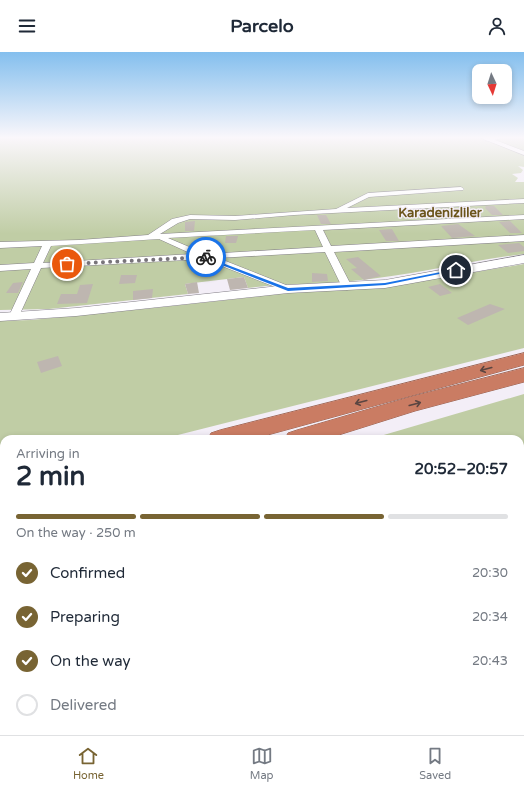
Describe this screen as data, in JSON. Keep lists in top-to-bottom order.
{
  "districts": ["Karadenizliler"],
  "north": "bottom",
  "page": {
    "header": "Parcelo",
    "heading": ["2 min", "Arriving in", "20:52–20:57"],
    "bar": "On the way · 250 m",
    "list": [
      ["Confirmed", "20:30"],
      ["Preparing", "20:34"],
      ["On the way", "20:43"],
      "Delivered"
    ],
    "tabs": ["Home", "Map", "Saved"]
  }
}
